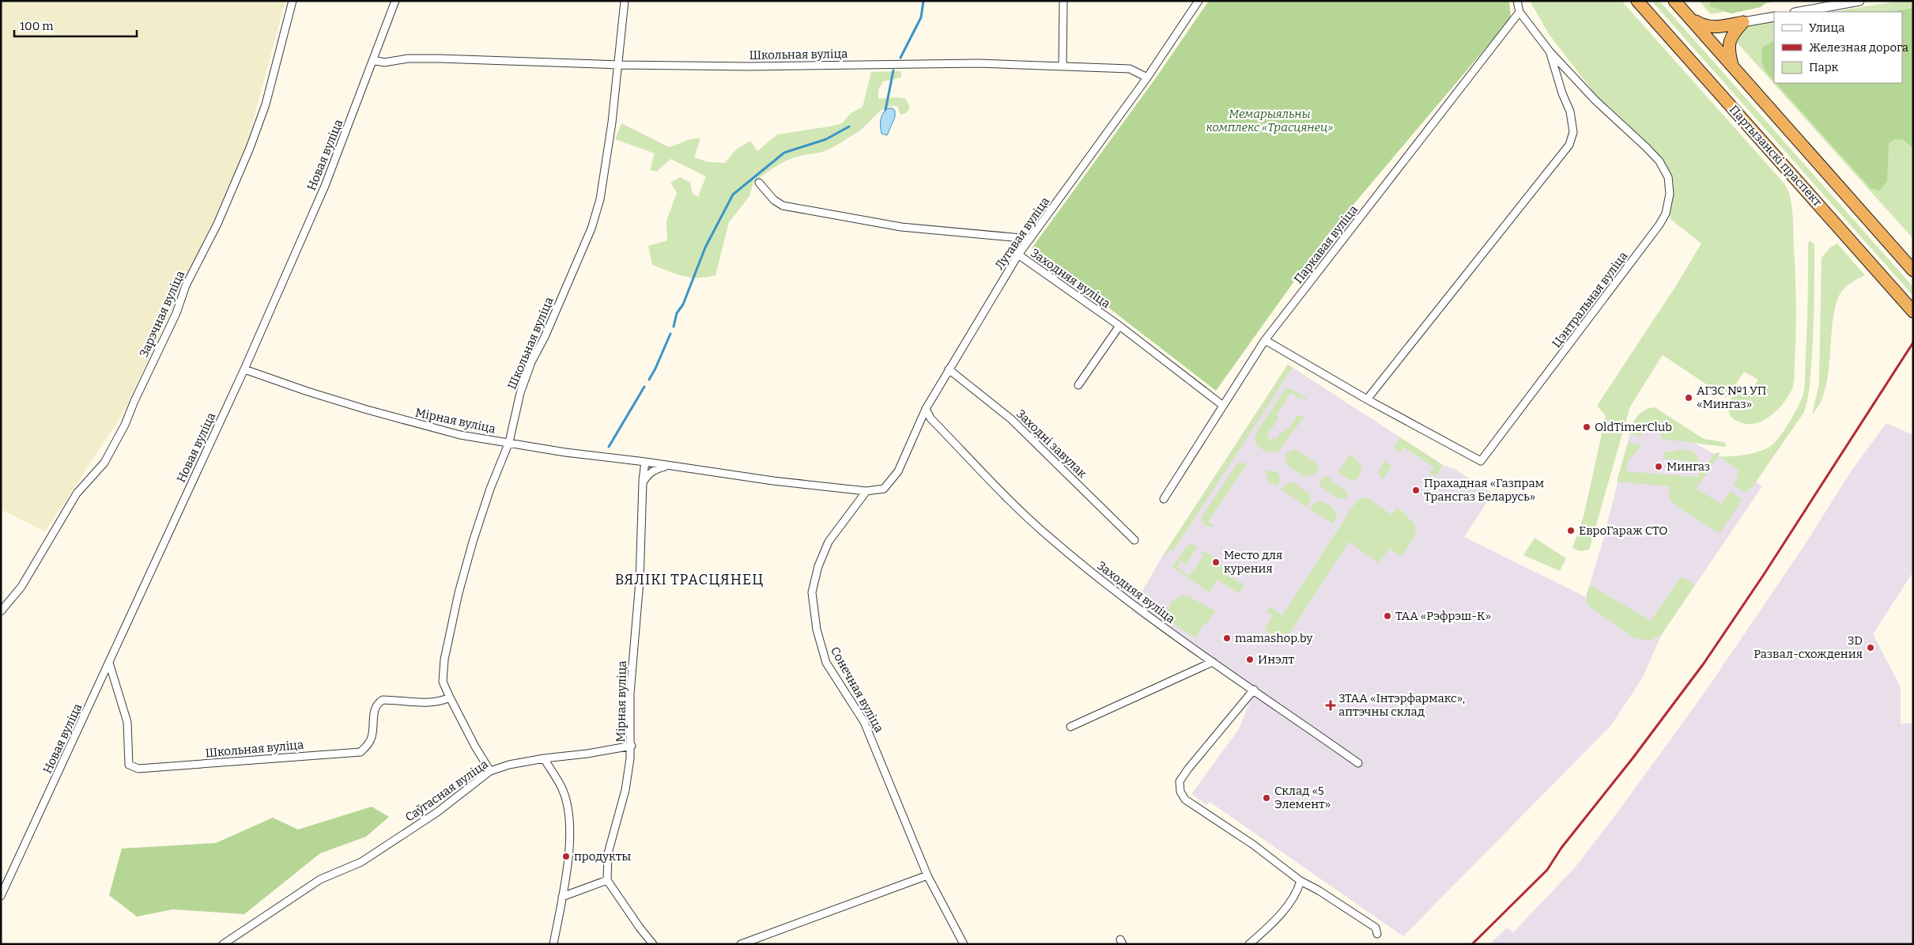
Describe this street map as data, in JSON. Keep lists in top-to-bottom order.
{
  "streets": {
    "highway": ["Партызанскі праспект"],
    "street": [
      "Школьная вуліца",
      "Новая вуліца",
      "Лугавая вуліца",
      "Паркавая вуліца",
      "Заходняя вуліца",
      "Цэнтральная вуліца",
      "Зарэчная вуліца",
      "Мірная вуліца",
      "Заходні завулак",
      "Сонечная вуліца",
      "Саўгасная вуліца"
    ]
  },
  "crossings": [
    ["Школьная вуліца", "Новая вуліца"],
    ["Школьная вуліца", "Мірная вуліца"],
    ["Школьная вуліца", "Саўгасная вуліца"],
    ["Новая вуліца", "Мірная вуліца"],
    ["Лугавая вуліца", "Заходняя вуліца"],
    ["Лугавая вуліца", "Мірная вуліца"],
    ["Лугавая вуліца", "Заходні завулак"],
    ["Паркавая вуліца", "Заходняя вуліца"],
    ["Паркавая вуліца", "Цэнтральная вуліца"],
    ["Заходняя вуліца", "Мірная вуліца"],
    ["Мірная вуліца", "Сонечная вуліца"],
    ["Мірная вуліца", "Саўгасная вуліца"]
  ],
  "districts": ["ВЯЛІКІ ТРАСЦЯНЕЦ"],
  "parks": ["Мемарыяльны комплекс «Трасцянец»"],
  "places": {
    "other": [
      "АГЗС №1 УП «Мингаз»",
      "OldTimerClub",
      "Мингаз",
      "Прахадная «Газпрам Трансгаз Беларусь»",
      "ЕвроГараж СТО",
      "Место для курения",
      "ТАА «Рэфрэш-К»",
      "mamashop.by",
      "3D Развал-схождения",
      "Инэлт",
      "Склад «5 Элемент»",
      "продукты"
    ],
    "health": ["ЗТАА «Інтэрфармакс», аптэчны склад"]
  },
  "legend": ["Улица", "Железная дорога", "Парк"],
  "scale_bar": "100 m"
}
